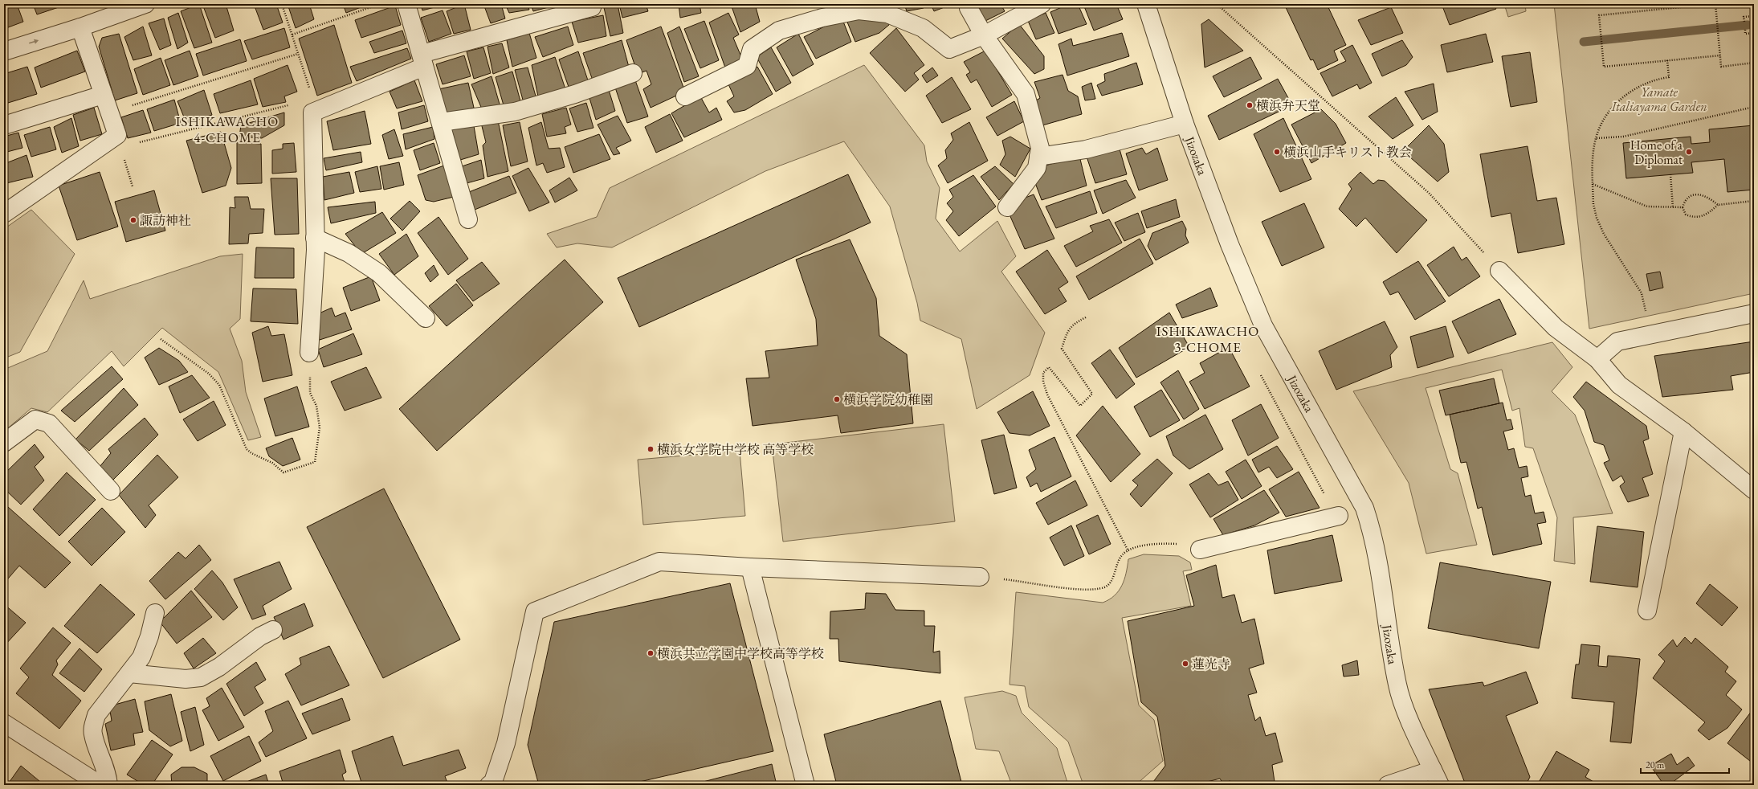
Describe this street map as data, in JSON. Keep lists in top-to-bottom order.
{
  "streets": {
    "street": ["Jizozaka"]
  },
  "districts": ["ISHIKAWACHO 4-CHOME", "ISHIKAWACHO 3-CHOME"],
  "parks": ["Yamate Italiayama Garden"],
  "places": [
    "横浜弁天堂",
    "横浜山手キリスト教会",
    "Home of a Diplomat",
    "諏訪神社",
    "横浜学院幼稚園",
    "横浜女学院中学校 高等学校",
    "横浜共立学園中学校高等学校",
    "蓮光寺"
  ],
  "scale_bar": "20 m"
}
